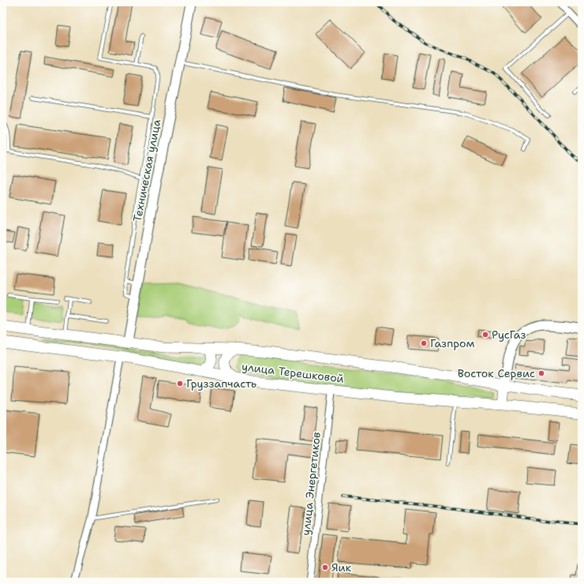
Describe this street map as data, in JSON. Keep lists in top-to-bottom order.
{
  "streets": {
    "main road": ["улица Терешковой"],
    "street": ["Техническая улица", "улица Энергетиков"]
  },
  "crossings": [
    ["Техническая улица", "улица Терешковой"],
    ["улица Терешковой", "улица Энергетиков"]
  ],
  "places": [
    "РусГаз",
    "Газпром",
    "Восток Сервис",
    "Груззапчасть",
    "Яик"
  ]
}
